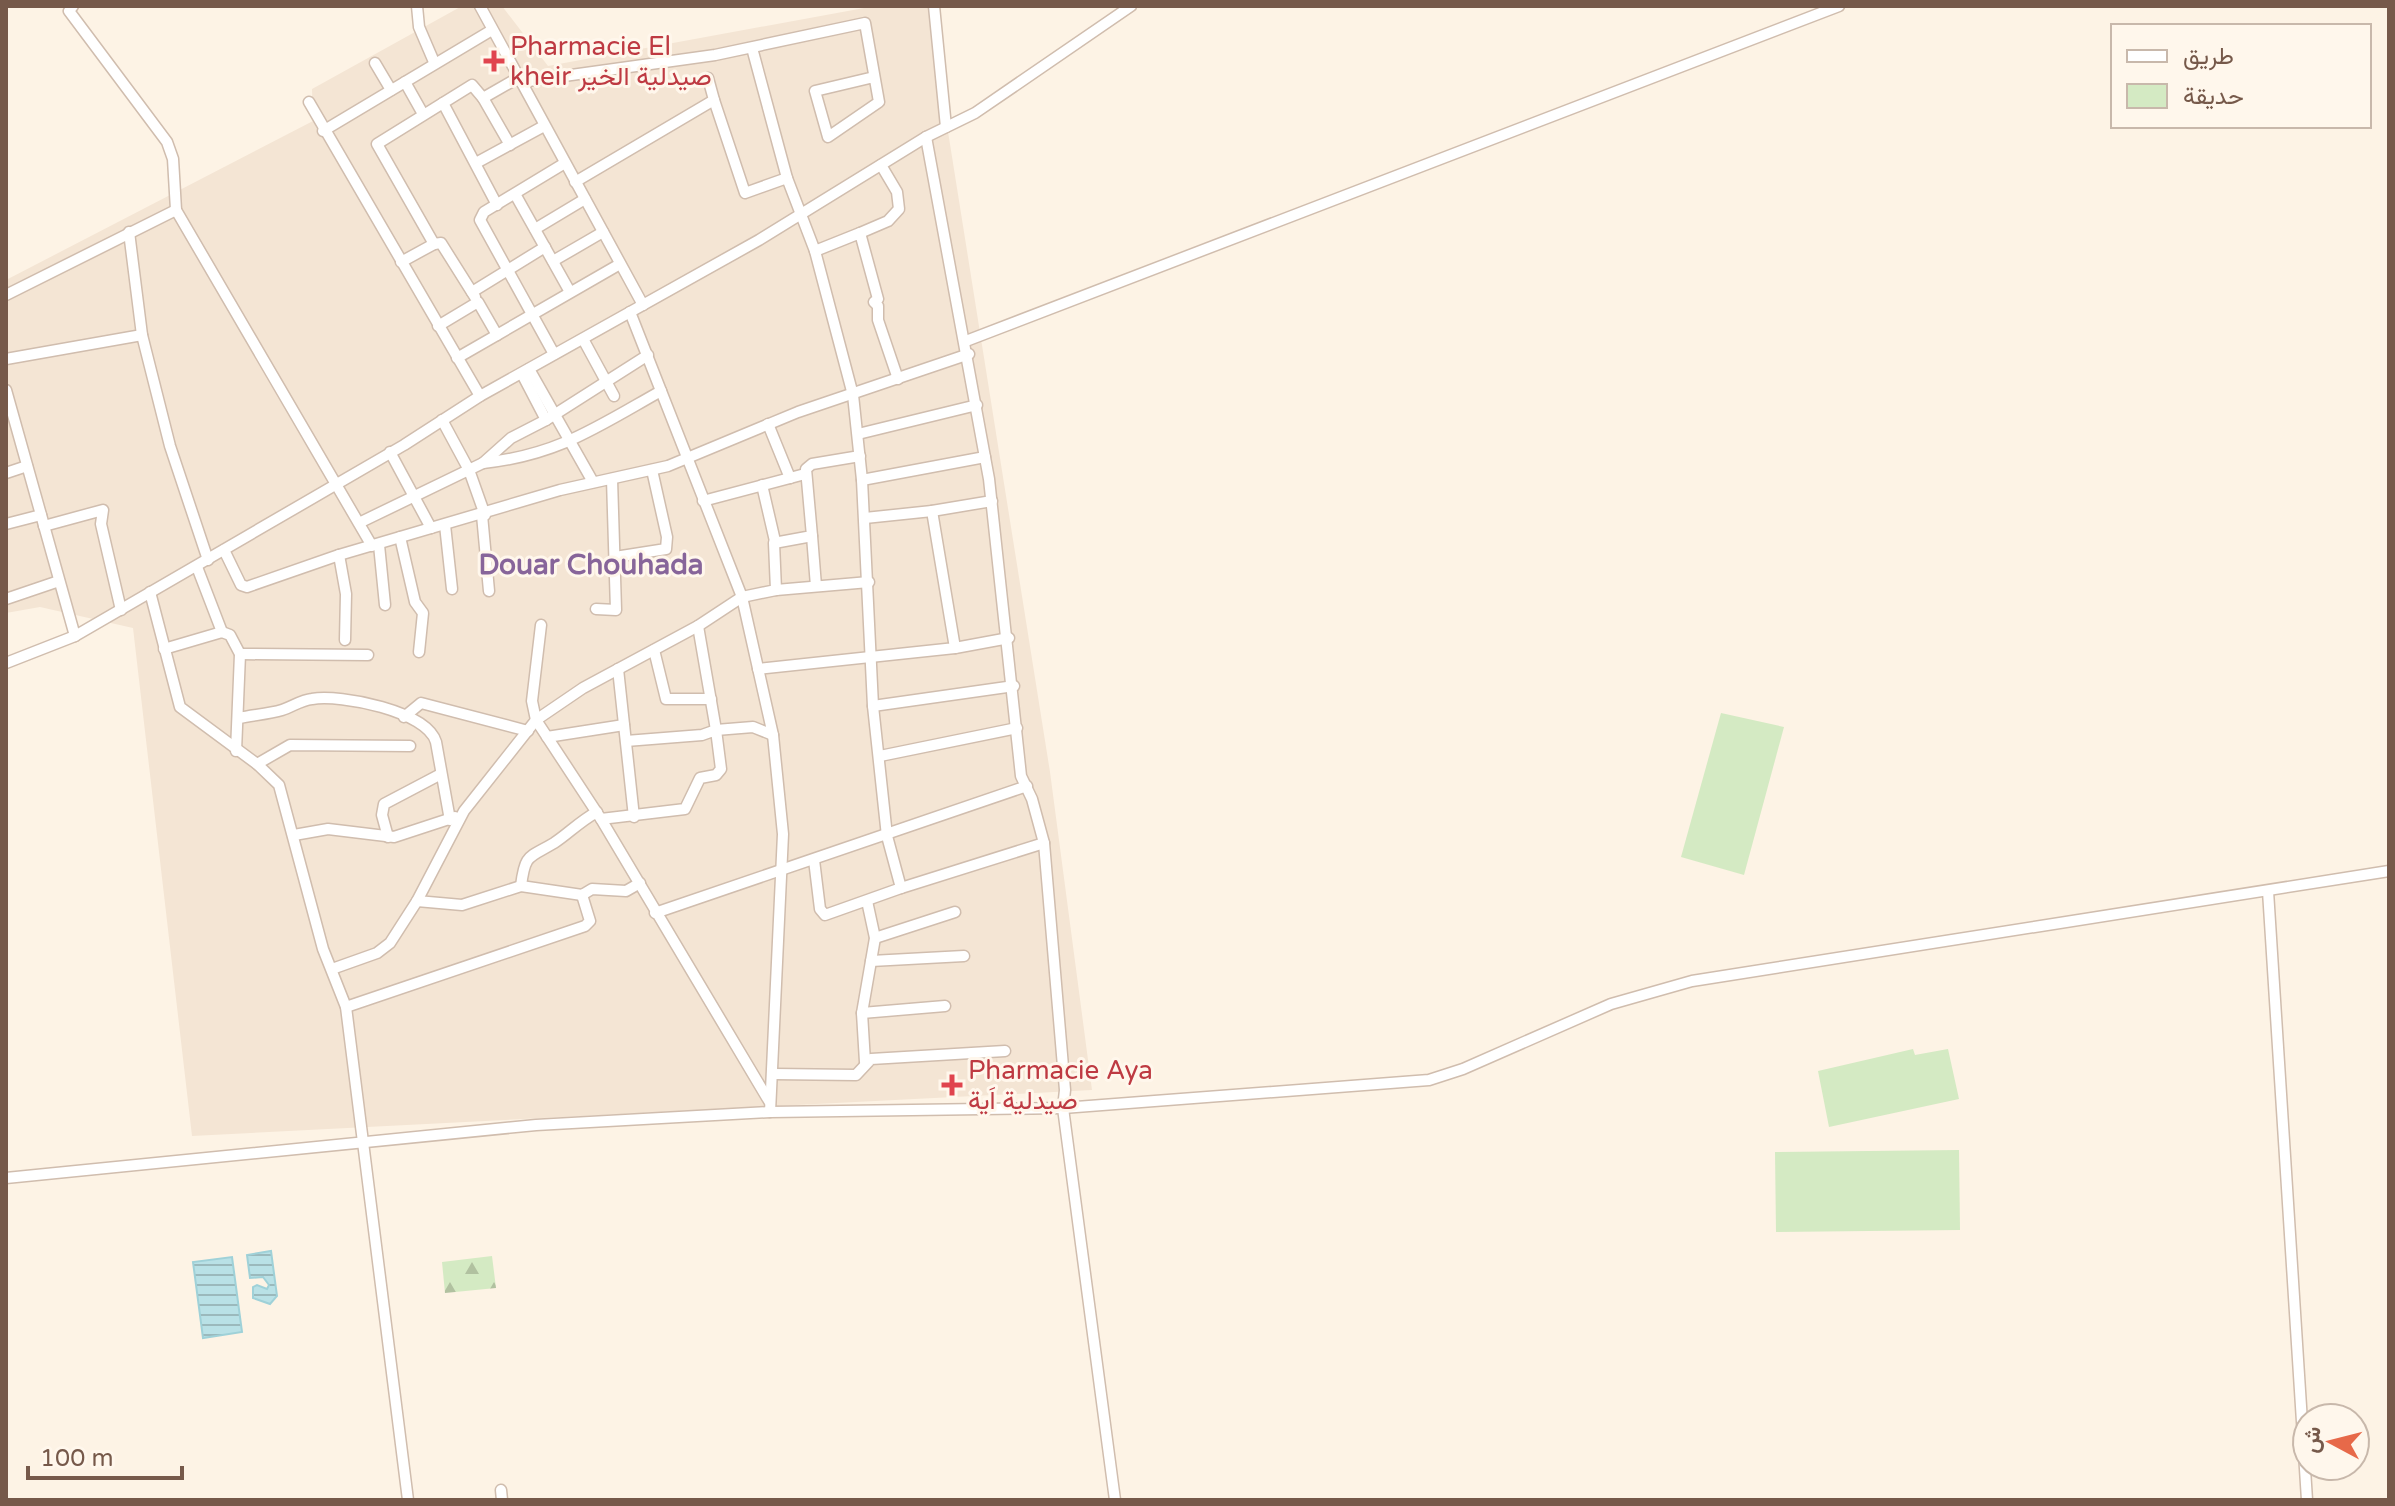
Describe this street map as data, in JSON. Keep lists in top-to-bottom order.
{
  "districts": ["Douar Chouhada"],
  "places": {
    "health": ["Pharmacie El kheir صيدلية الخير", "Pharmacie Aya صيدلية اَية"]
  },
  "legend": ["طريق", "حديقة"],
  "scale_bar": "100 m",
  "north": "left"
}
